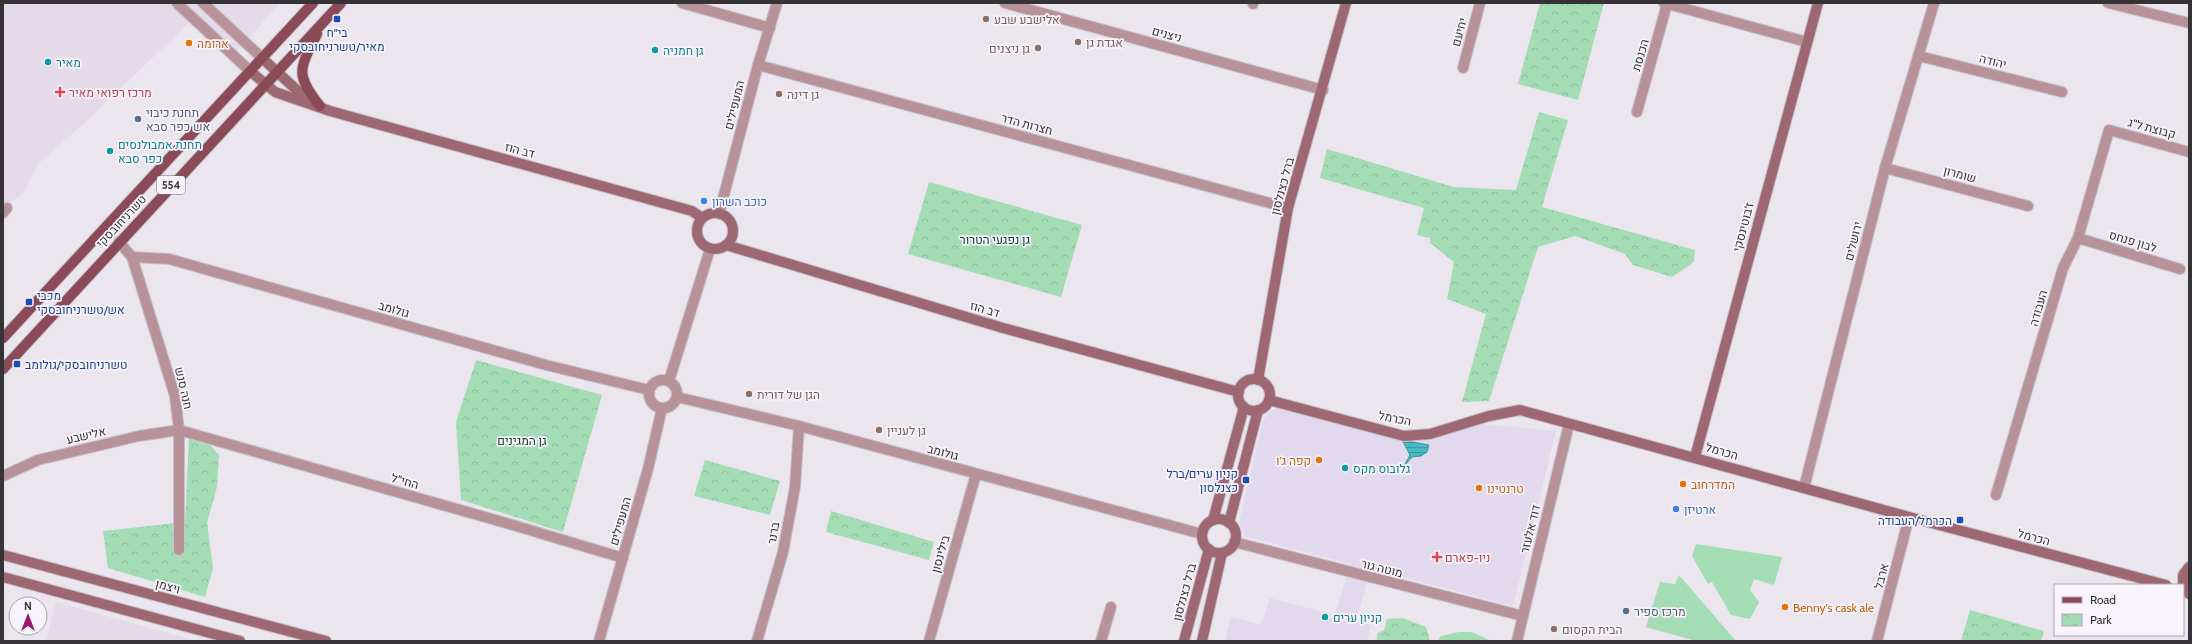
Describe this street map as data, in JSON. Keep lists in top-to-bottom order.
{
  "streets": {
    "main road": ["554", "טשרניחובסקי"],
    "street": [
      "יחיעם",
      "ניצנים",
      "הכנסת",
      "יהודה",
      "המעפילים",
      "חצרות הדר",
      "קבוצת ל\"ג",
      "דב הוז",
      "שומרון",
      "ברל כצנלסון",
      "ז'בוטינסקי",
      "ירושלים",
      "לבון פנחס",
      "העבודה",
      "גולומב",
      "חנה סנש",
      "הכרמל",
      "אלישבע",
      "החי\"ל",
      "דוד אלעזר",
      "ברנר",
      "בילינסון",
      "מוטה גור",
      "ארבל",
      "ויצמן"
    ]
  },
  "crossings": [
    ["ניצנים", "ברל כצנלסון"],
    ["יהודה", "ירושלים"],
    ["המעפילים", "חצרות הדר"],
    ["המעפילים", "דב הוז"],
    ["המעפילים", "גולומב"],
    ["המעפילים", "החי\"ל"],
    ["חצרות הדר", "ברל כצנלסון"],
    ["קבוצת ל\"ג", "העבודה"],
    ["דב הוז", "ברל כצנלסון"],
    ["דב הוז", "טשרניחובסקי"],
    ["דב הוז", "הכרמל"],
    ["שומרון", "ירושלים"],
    ["ברל כצנלסון", "גולומב"],
    ["ברל כצנלסון", "הכרמל"],
    ["ברל כצנלסון", "מוטה גור"],
    ["טשרניחובסקי", "חנה סנש"],
    ["ז'בוטינסקי", "הכרמל"],
    ["ירושלים", "הכרמל"],
    ["לבון פנחס", "העבודה"],
    ["גולומב", "חנה סנש"],
    ["גולומב", "ברנר"],
    ["גולומב", "בילינסון"],
    ["גולומב", "מוטה גור"],
    ["חנה סנש", "אלישבע"],
    ["חנה סנש", "החי\"ל"],
    ["הכרמל", "דוד אלעזר"],
    ["הכרמל", "ארבל"],
    ["אלישבע", "החי\"ל"],
    ["דוד אלעזר", "מוטה גור"]
  ],
  "parks": ["גן נפגעי הטרור", "גן המגינים"],
  "places": {
    "transit": [
      "בי״ח מאיר/טשרניחובסקי",
      "מכבי אש/טשרניחובסקי",
      "טשרניחובסקי/גולומב",
      "קניון ערים/ברל כצנלסון",
      "הכרמל/העבודה"
    ],
    "other": [
      "אלישבע שבע",
      "אגדת גן",
      "ארומה",
      "גן ניצנים",
      "גן חמניה",
      "מאיר",
      "גן דינה",
      "תחנת כיבוי אש כפר סבא",
      "תחנת אמבולנסים כפר סבא",
      "כוכב השרון",
      "הגן של דורית",
      "גן לעניין",
      "קפה ג'ו",
      "גלובוס מקס",
      "המדרחוב",
      "טרנטינו",
      "ארטיזן",
      "Benny's cask ale",
      "מרכז ספיר",
      "קניון ערים",
      "הבית הקסום"
    ],
    "health": ["מרכז רפואי מאיר", "ניו-פארם"]
  },
  "legend": ["Road", "Park"],
  "north": "top"
}
